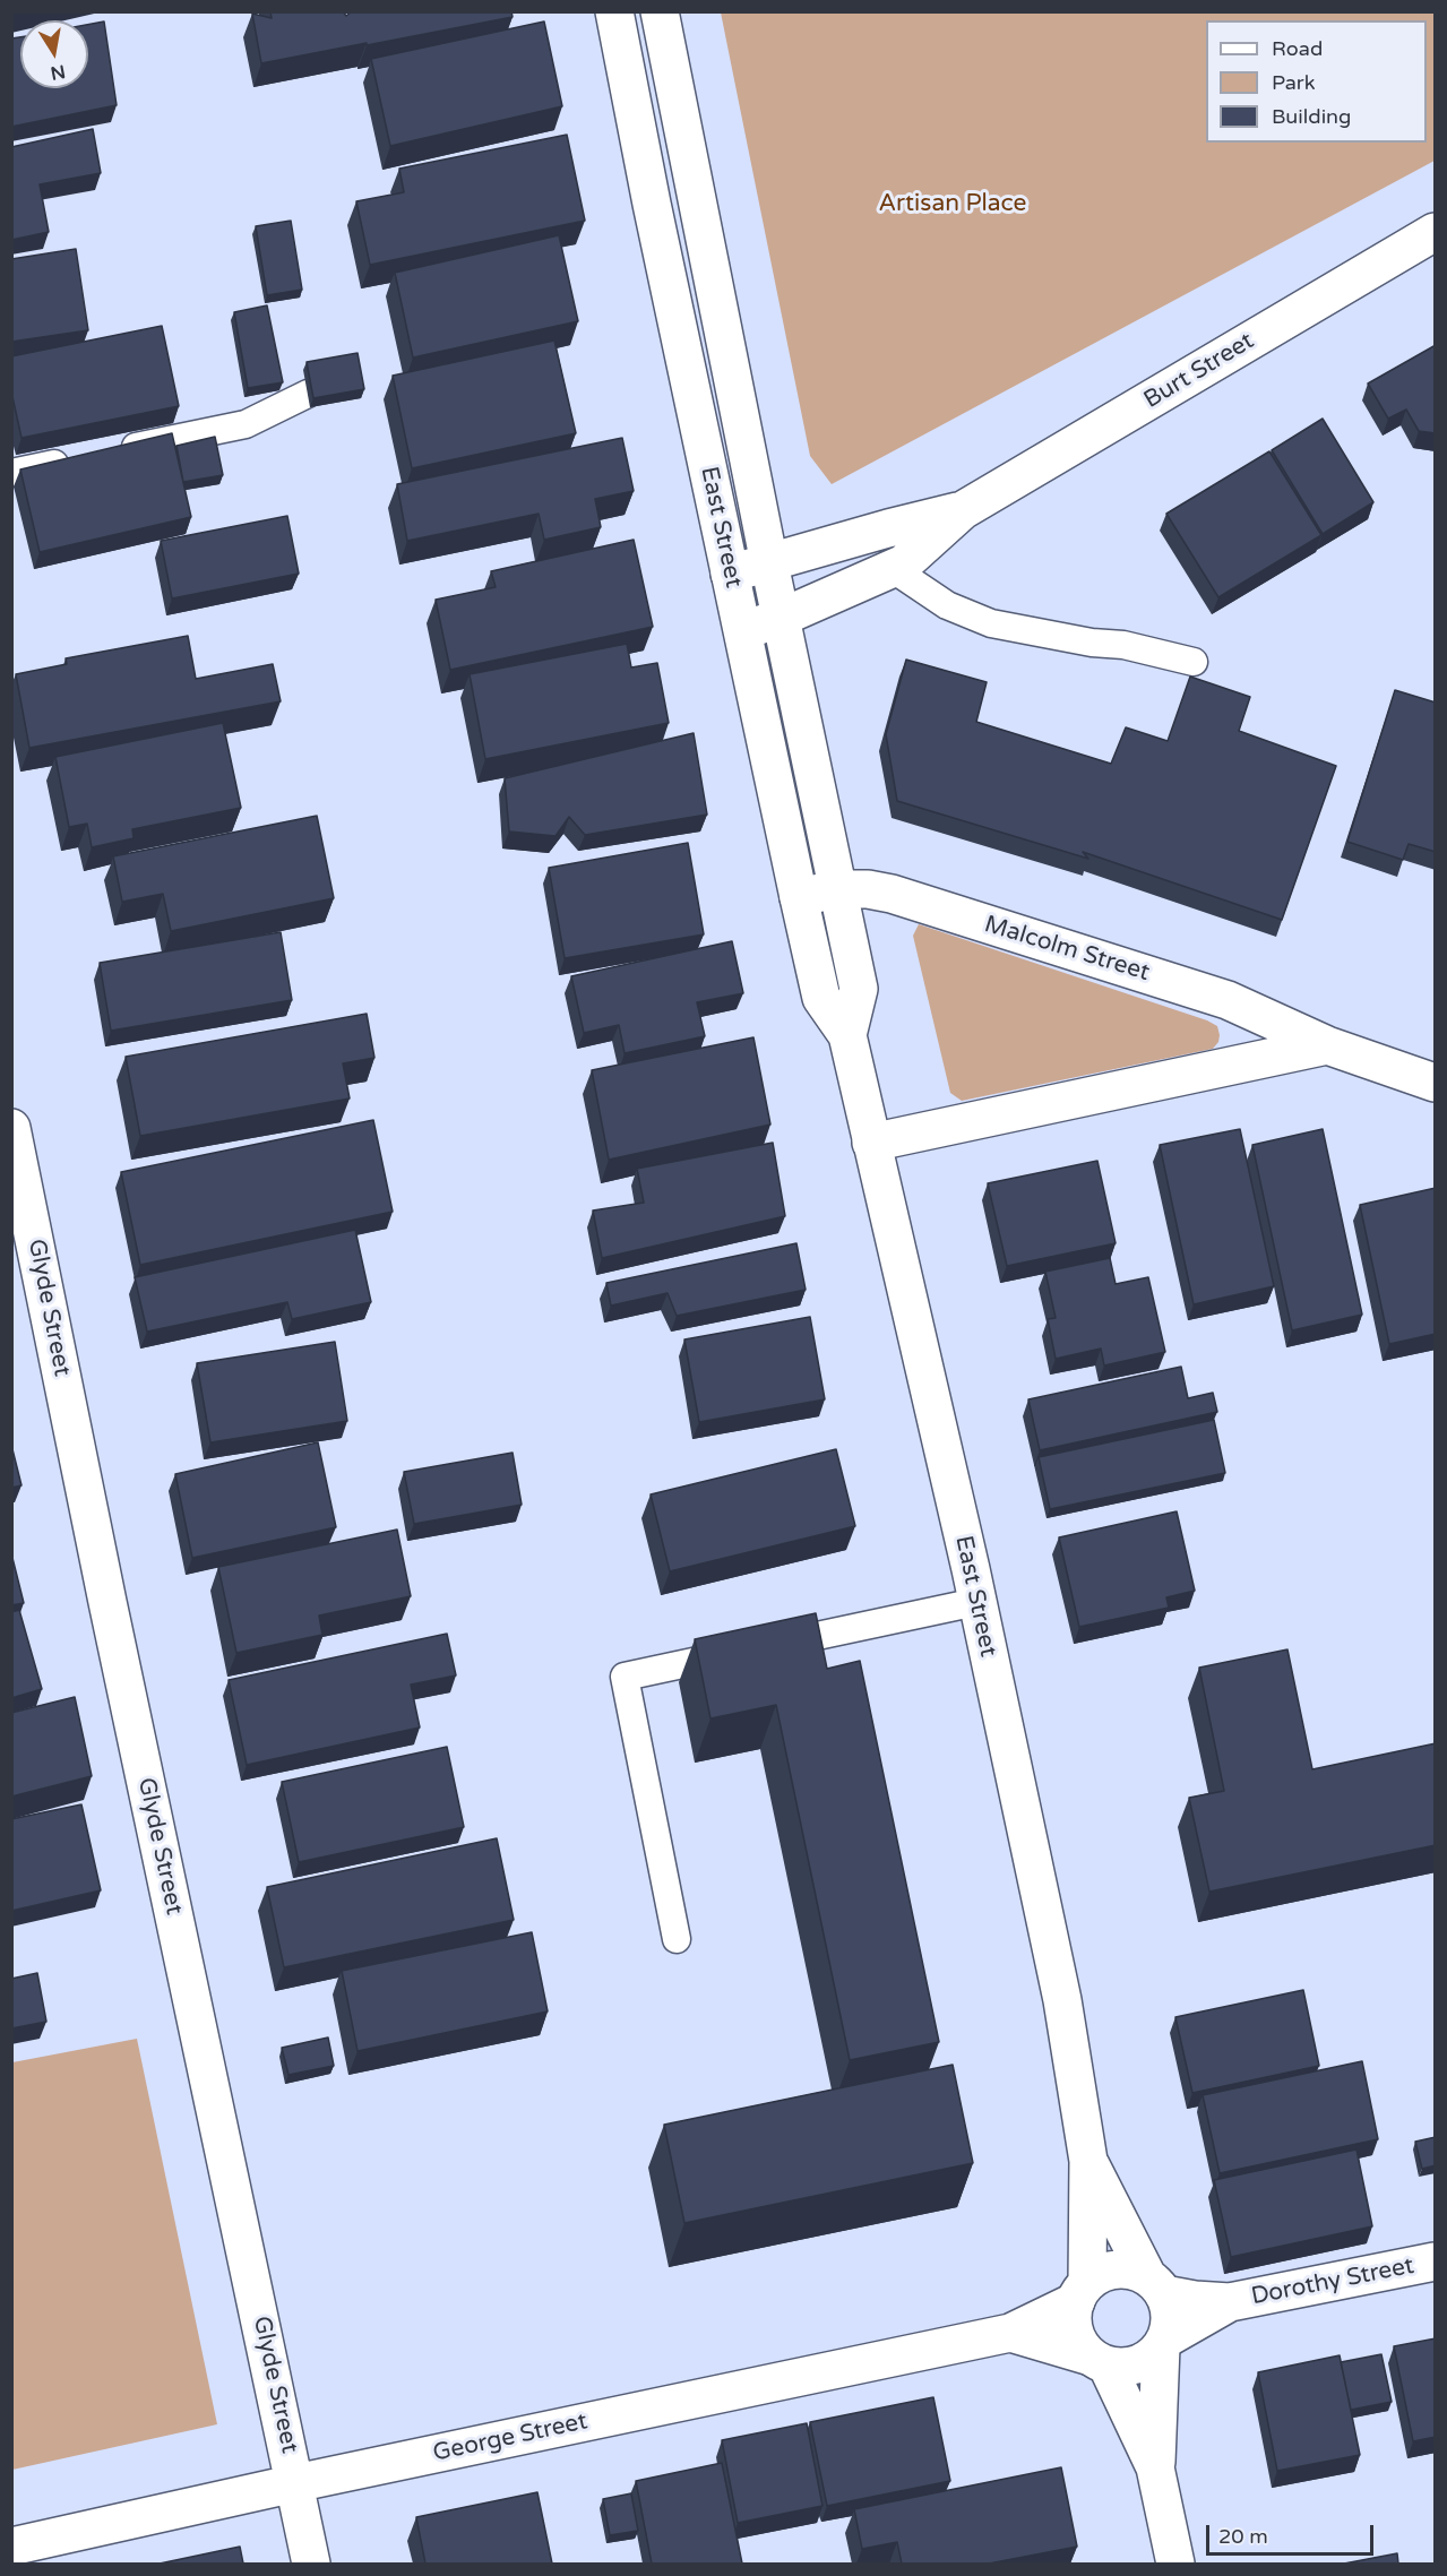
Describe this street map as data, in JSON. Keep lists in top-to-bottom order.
{
  "streets": {
    "street": [
      "Burt Street",
      "East Street",
      "Malcolm Street",
      "Glyde Street",
      "Dorothy Street",
      "George Street"
    ]
  },
  "crossings": [
    ["Burt Street", "East Street"],
    ["East Street", "Malcolm Street"],
    ["East Street", "Dorothy Street"],
    ["East Street", "George Street"],
    ["Glyde Street", "George Street"],
    ["Dorothy Street", "George Street"]
  ],
  "parks": ["Artisan Place"],
  "legend": ["Road", "Park", "Building"],
  "scale_bar": "20 m",
  "north": "bottom"
}
